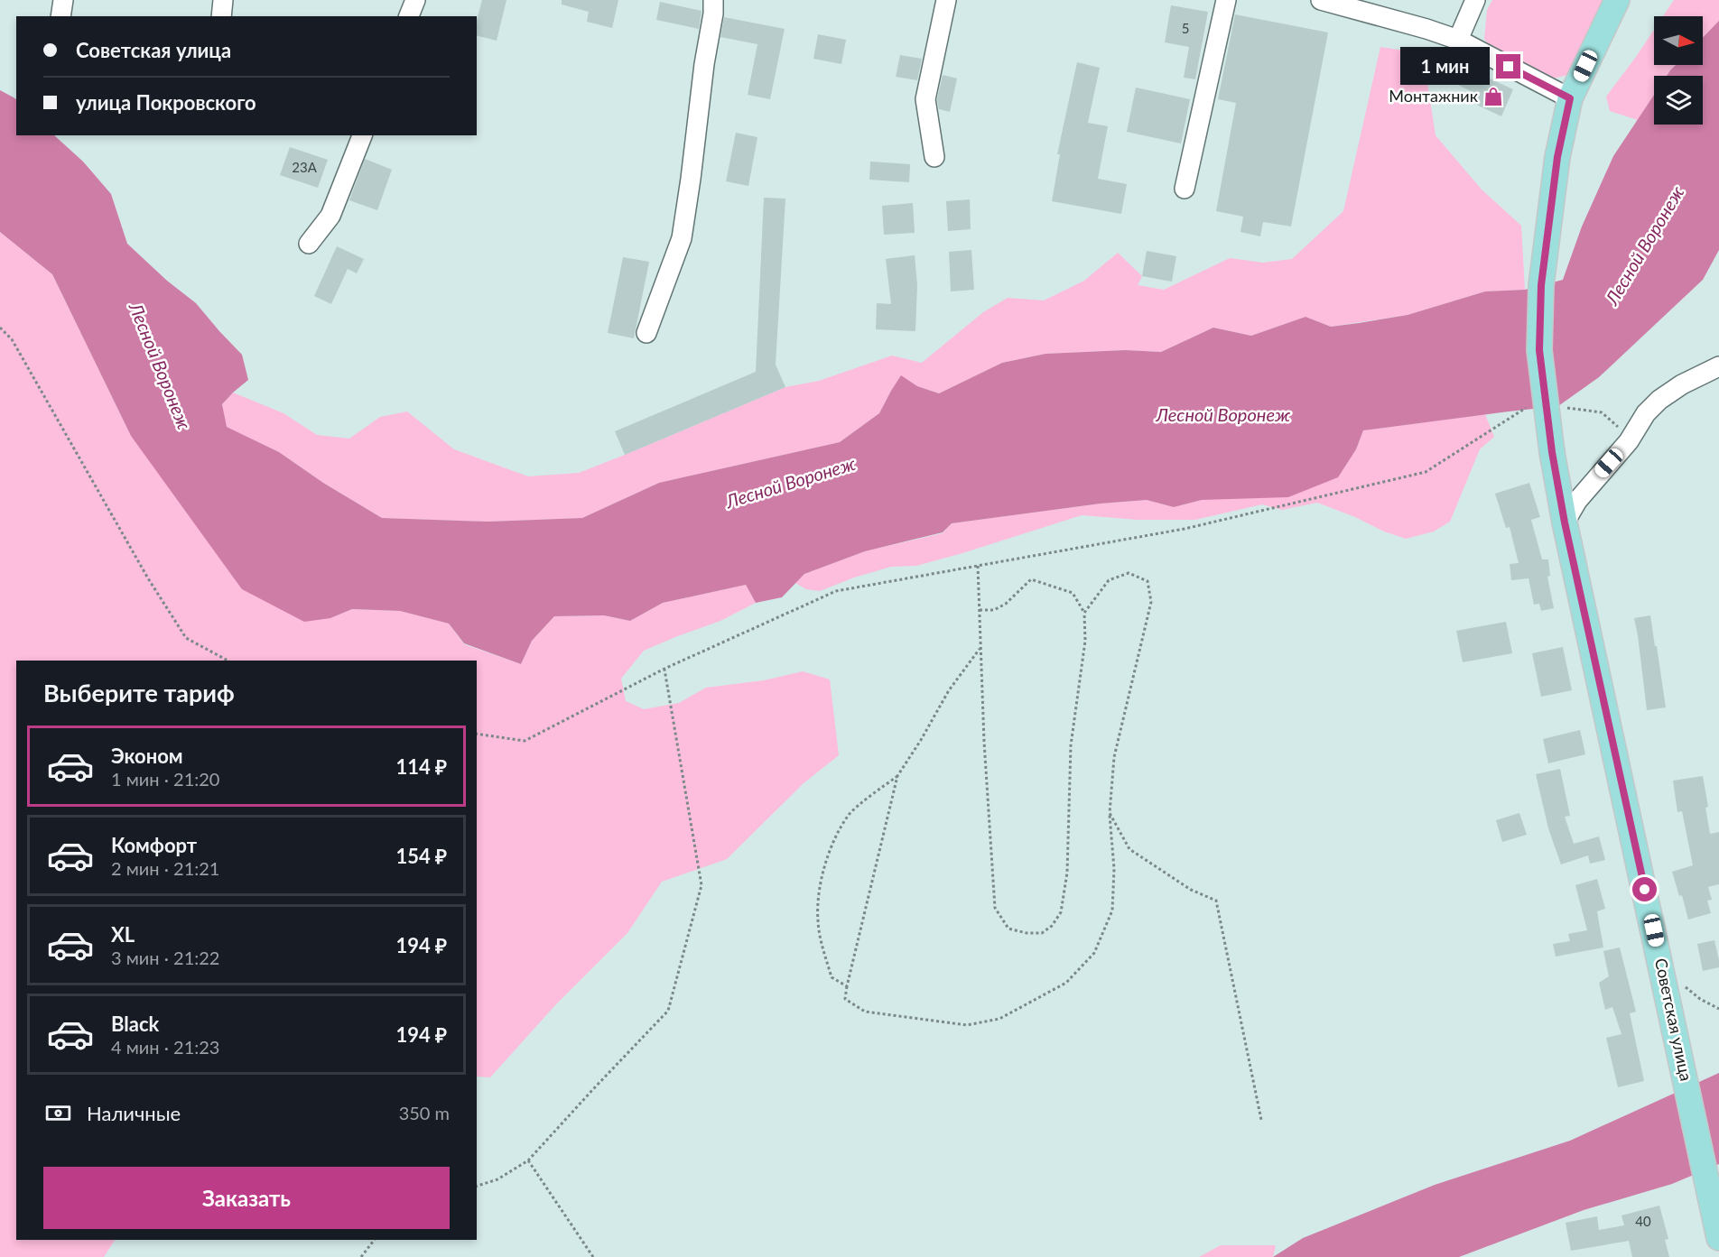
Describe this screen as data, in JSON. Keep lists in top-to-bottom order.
{
  "streets": {
    "main road": ["Советская улица"]
  },
  "water": ["Лесной Воронеж"],
  "places": {
    "shop": ["Монтажник"]
  },
  "house_numbers": ["5", "23А", "40"],
  "north": "right",
  "page": {
    "banner": ["Советская улица", "улица Покровского"],
    "bubble": "1 мин",
    "heading": "Выберите тариф",
    "list": [
      {
        "name": "Эконом",
        "note": "1 мин · 21:20",
        "value": "114 ₽"
      },
      {
        "name": "Комфорт",
        "note": "2 мин · 21:21",
        "value": "154 ₽"
      },
      {
        "name": "XL",
        "note": "3 мин · 21:22",
        "value": "194 ₽"
      },
      {
        "name": "Black",
        "note": "4 мин · 21:23",
        "value": "194 ₽"
      }
    ],
    "pay": ["Наличные", "350 m"],
    "buttons": "Заказать"
  }
}
